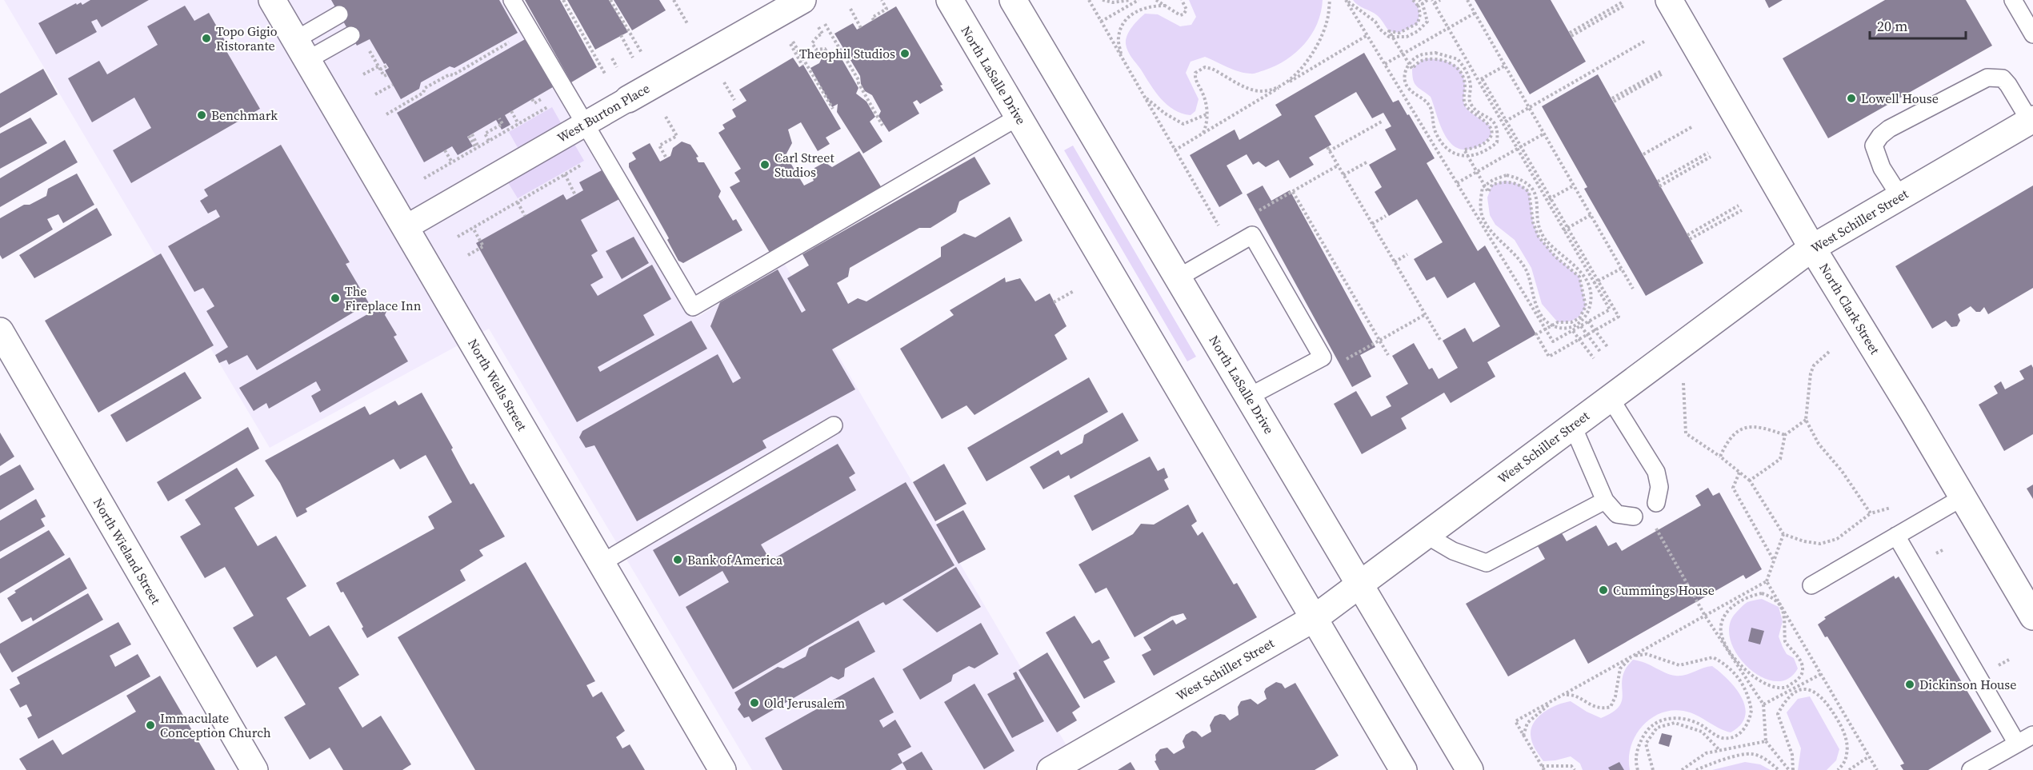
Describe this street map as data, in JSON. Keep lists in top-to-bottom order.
{
  "streets": {
    "street": [
      "North LaSalle Drive",
      "West Burton Place",
      "West Schiller Street",
      "North Clark Street",
      "North Wells Street",
      "North Wieland Street"
    ]
  },
  "crossings": [
    ["North LaSalle Drive", "West Schiller Street"],
    ["West Burton Place", "North Wells Street"],
    ["West Schiller Street", "North Clark Street"]
  ],
  "places": [
    "Topo Gigio Ristorante",
    "Theophil Studios",
    "Lowell House",
    "Benchmark",
    "Carl Street Studios",
    "The Fireplace Inn",
    "Bank of America",
    "Cummings House",
    "Dickinson House",
    "Old Jerusalem",
    "Immaculate Conception Church"
  ],
  "scale_bar": "20 m"
}
